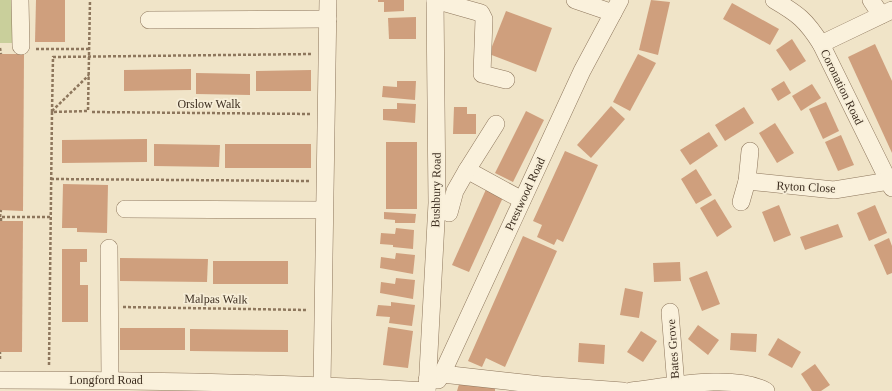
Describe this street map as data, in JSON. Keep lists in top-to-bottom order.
{
  "streets": {
    "street": [
      "Coronation Road",
      "Ryton Close",
      "Bushbury Road",
      "Prestwood Road",
      "Bates Grove",
      "Longford Road"
    ],
    "path": ["Orslow Walk", "Malpas Walk"]
  },
  "crossings": [
    ["Coronation Road", "Ryton Close"],
    ["Bushbury Road", "Prestwood Road"],
    ["Bushbury Road", "Longford Road"],
    ["Prestwood Road", "Longford Road"]
  ]
}
